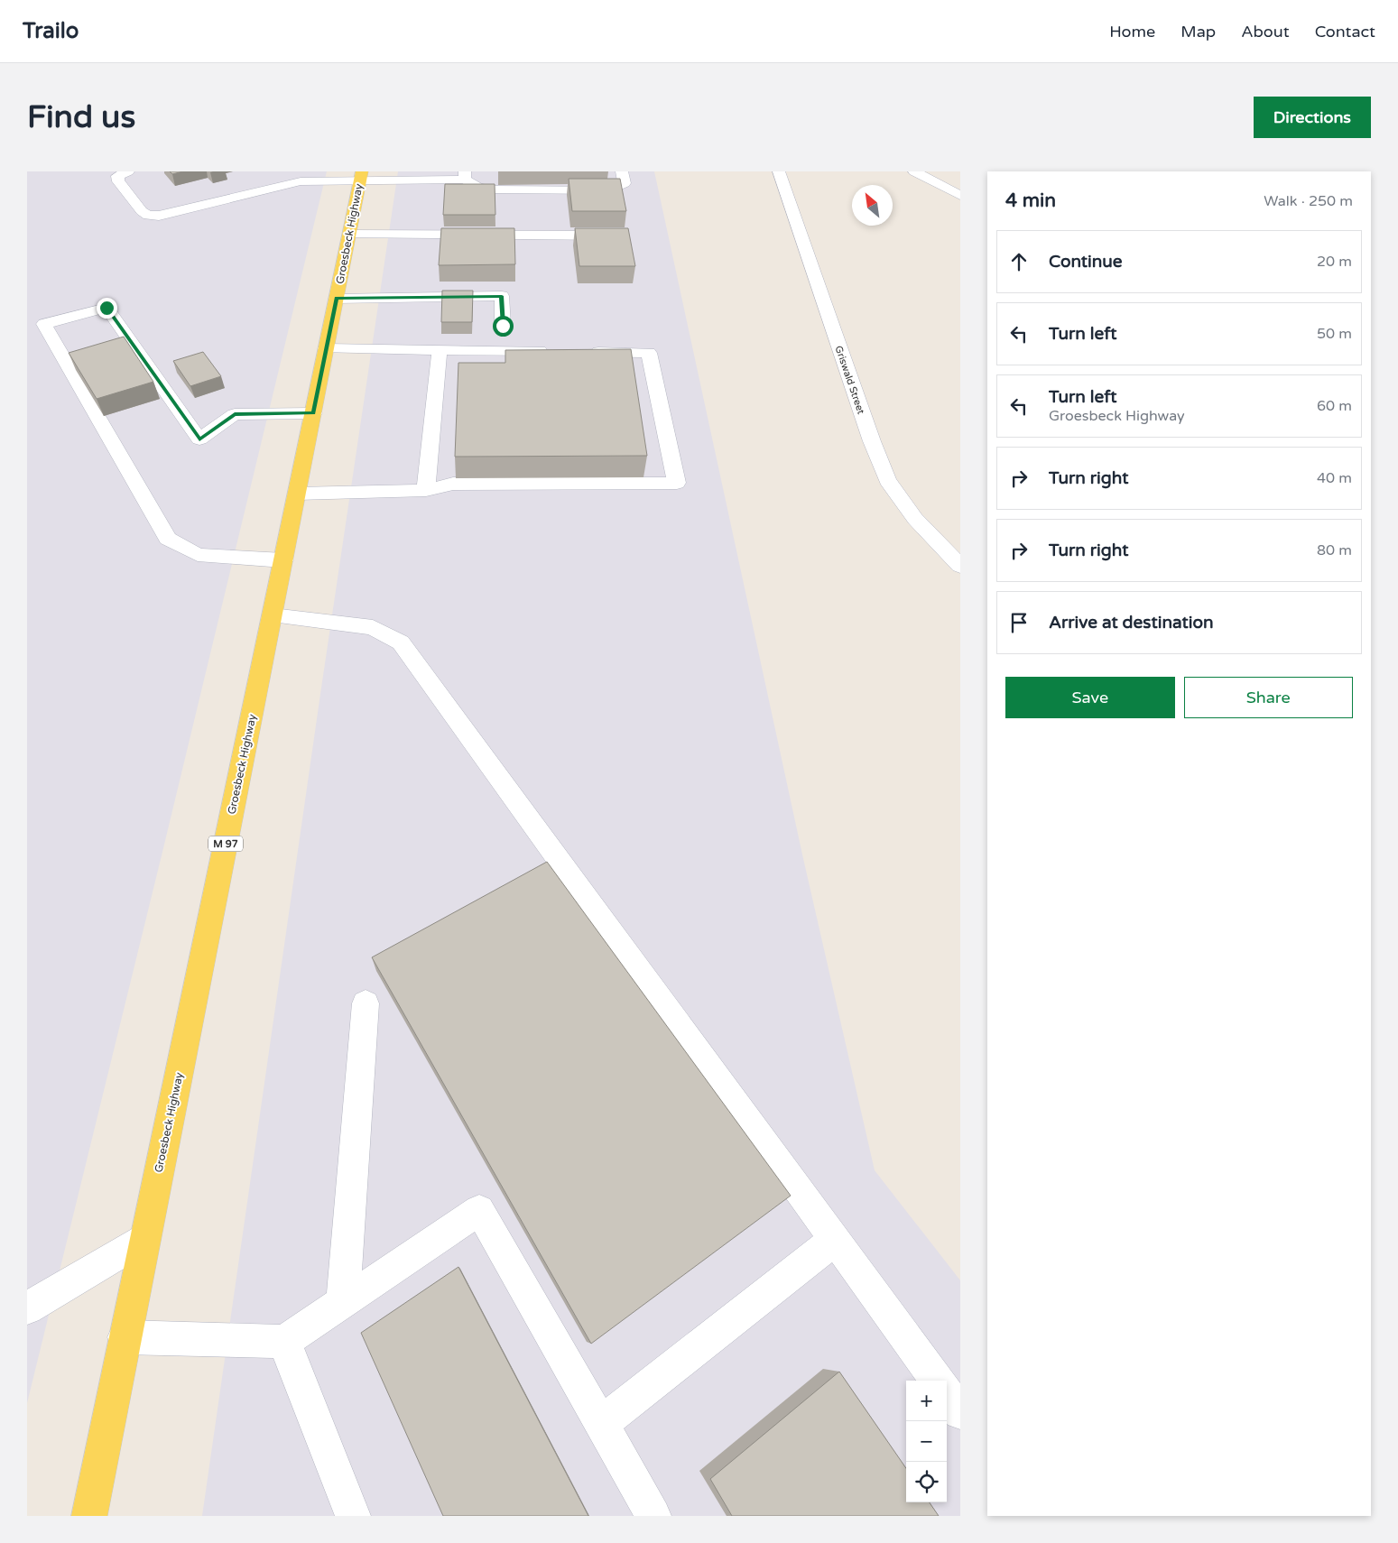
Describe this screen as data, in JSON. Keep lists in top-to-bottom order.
{
  "streets": {
    "main road": ["Groesbeck Highway", "M 97"],
    "street": ["Griswald Street"]
  },
  "north": "top left",
  "page": {
    "header": "Trailo",
    "nav": [
      "Home",
      "Map",
      "About",
      "Contact"
    ],
    "buttons": [
      "Directions",
      ["Save", "Share"]
    ],
    "title": "Find us",
    "heading": ["4 min", "Walk · 250 m"],
    "list": [
      ["Continue", "20 m"],
      ["Turn left", "50 m"],
      ["Turn left", "Groesbeck Highway", "60 m"],
      ["Turn right", "40 m"],
      ["Turn right", "80 m"],
      "Arrive at destination"
    ],
    "map_buttons": ["+", "−"]
  }
}
